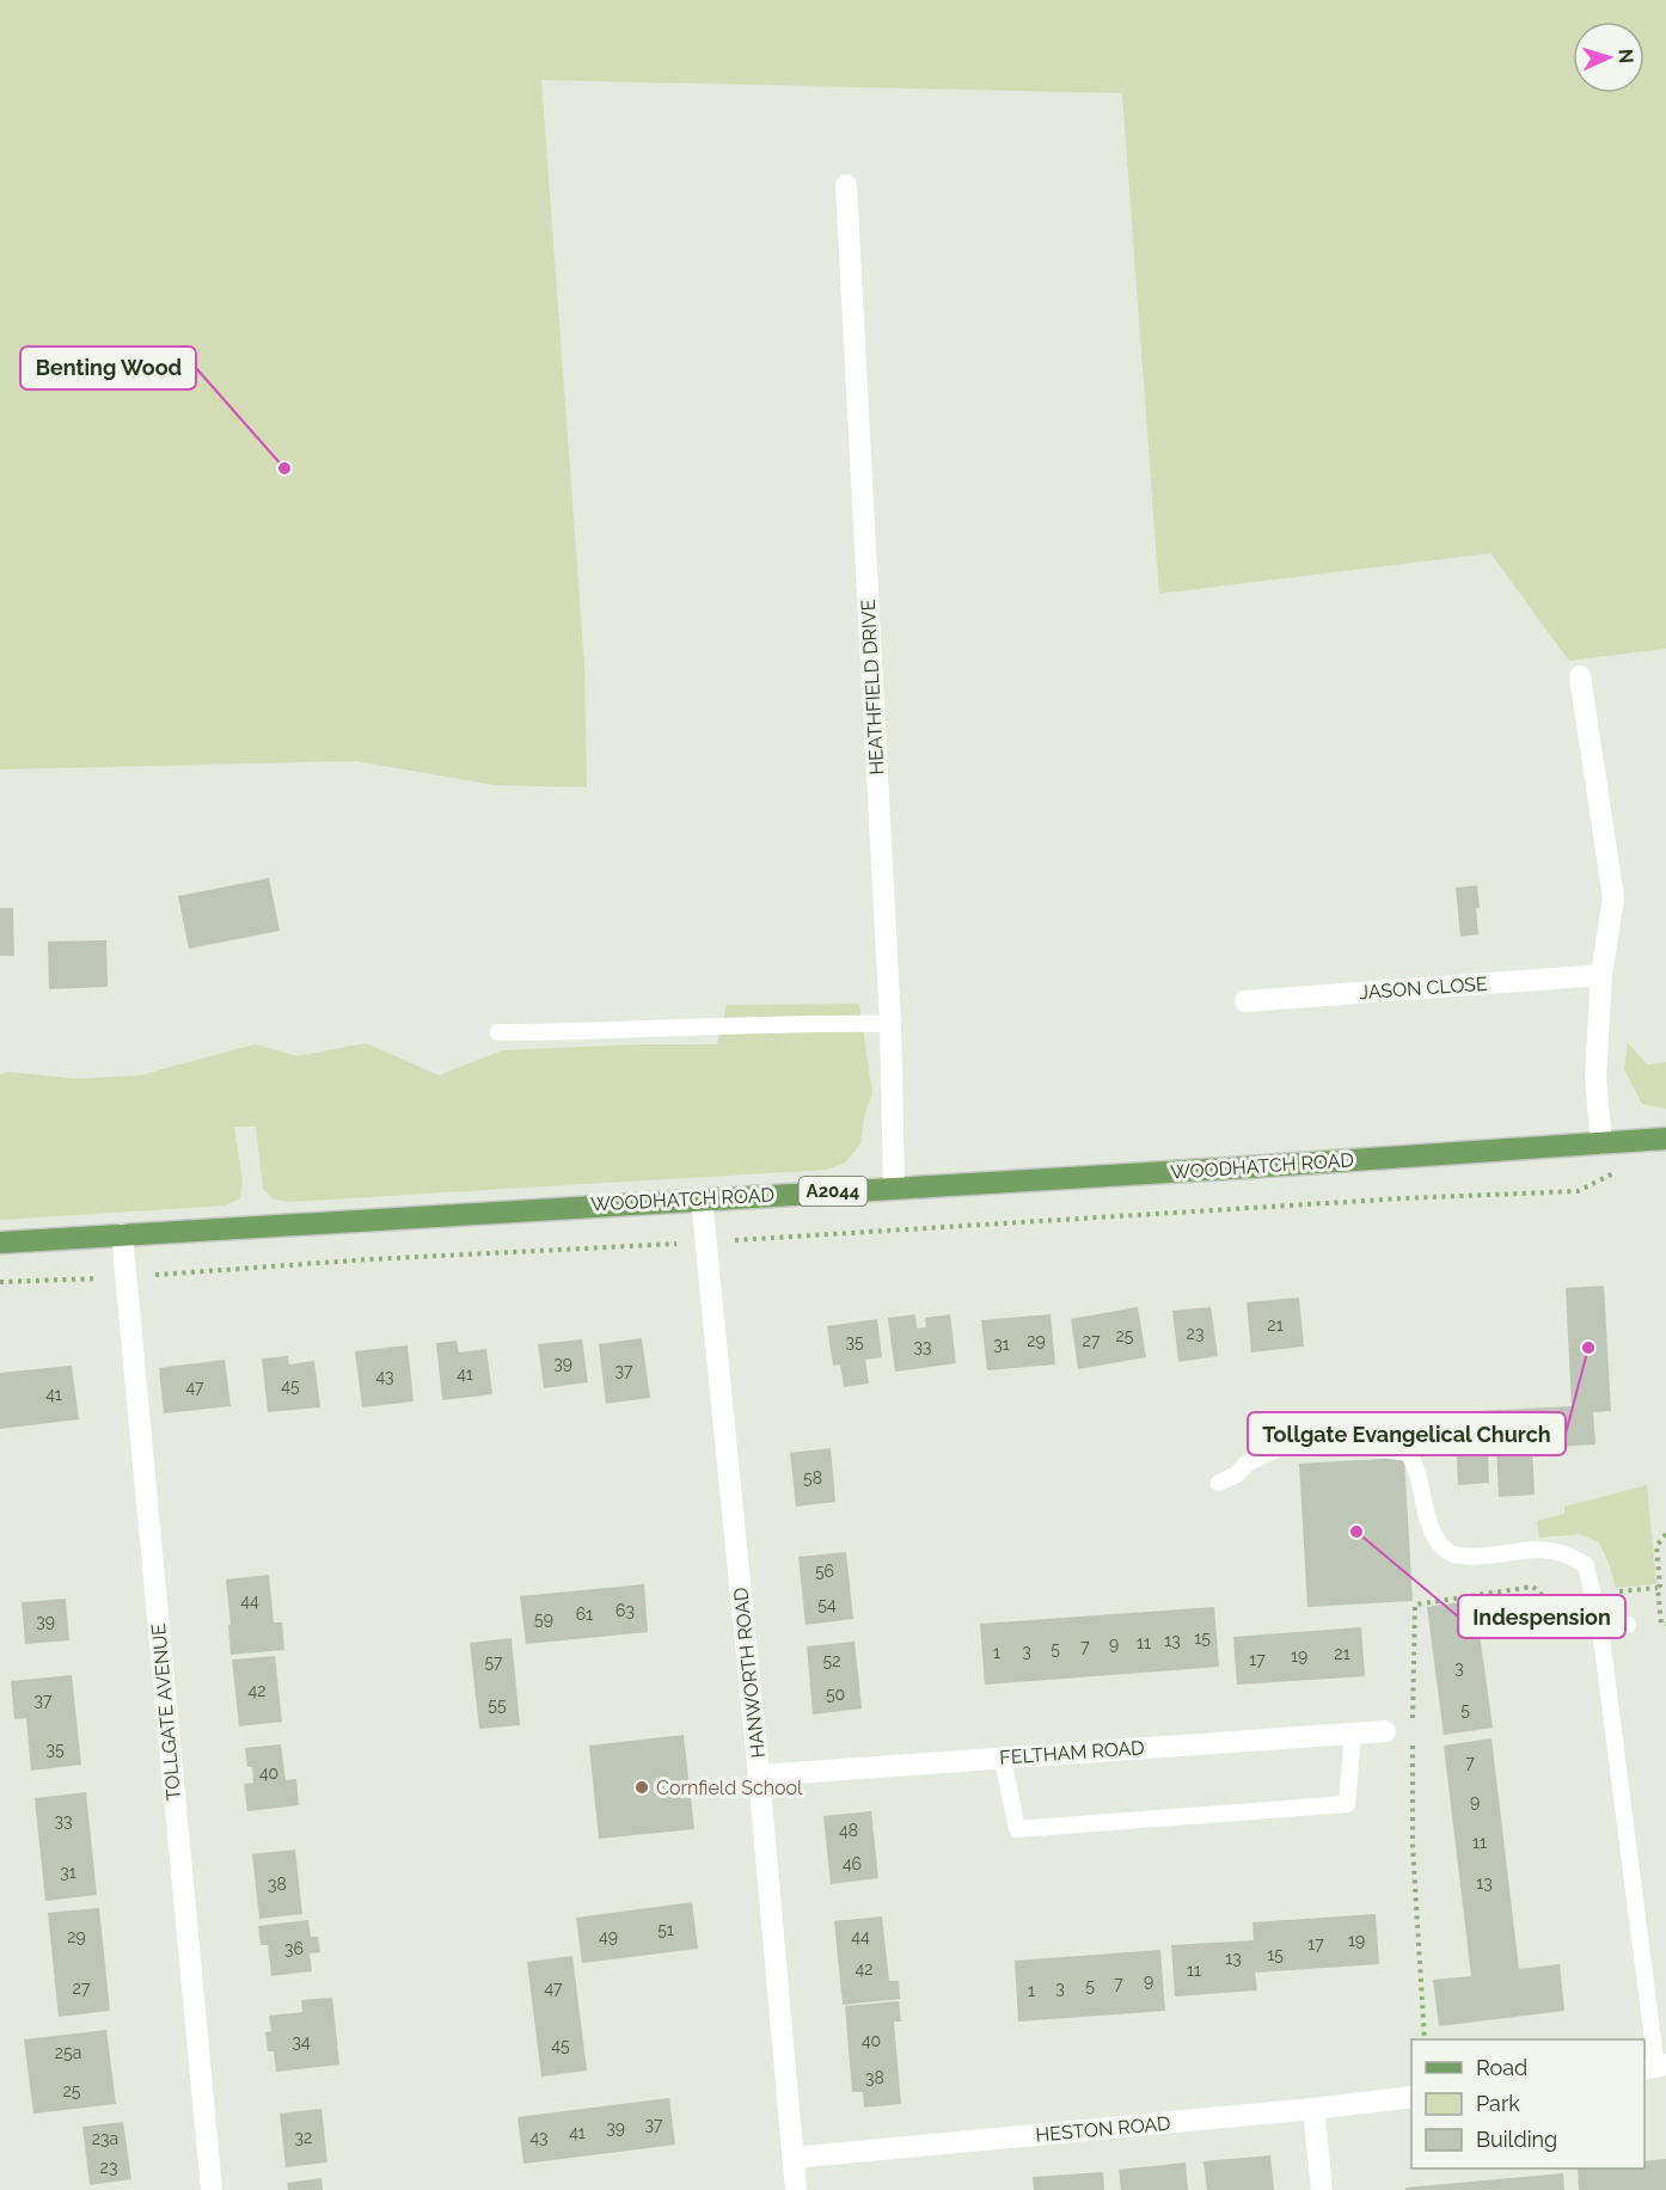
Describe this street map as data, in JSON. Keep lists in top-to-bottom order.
{
  "streets": {
    "main road": ["WOODHATCH ROAD", "A2044"],
    "street": [
      "HEATHFIELD DRIVE",
      "JASON CLOSE",
      "HANWORTH ROAD",
      "TOLLGATE AVENUE",
      "FELTHAM ROAD",
      "HESTON ROAD"
    ]
  },
  "crossings": [
    ["HEATHFIELD DRIVE", "WOODHATCH ROAD"],
    ["WOODHATCH ROAD", "HANWORTH ROAD"],
    ["WOODHATCH ROAD", "TOLLGATE AVENUE"],
    ["HANWORTH ROAD", "FELTHAM ROAD"],
    ["HANWORTH ROAD", "HESTON ROAD"]
  ],
  "places": [
    "Benting Wood",
    "Tollgate Evangelical Church",
    "Indespension",
    "Cornfield School"
  ],
  "house_numbers": [
    "21",
    "23",
    "25",
    "29",
    "27",
    "35",
    "31",
    "33",
    "39",
    "37",
    "41",
    "43",
    "45",
    "47",
    "41",
    "58",
    "56",
    "44",
    "54",
    "63",
    "61",
    "59",
    "39",
    "15",
    "13",
    "11",
    "9",
    "7",
    "5",
    "3",
    "1",
    "21",
    "19",
    "17",
    "52",
    "57",
    "3",
    "42",
    "50",
    "37",
    "55",
    "5",
    "35",
    "7",
    "40",
    "9",
    "33",
    "48",
    "11",
    "46",
    "31",
    "13",
    "38",
    "51",
    "29",
    "49",
    "44",
    "19",
    "17",
    "36",
    "15",
    "13",
    "42",
    "11",
    "9",
    "7",
    "5",
    "27",
    "47",
    "3",
    "1",
    "40",
    "34",
    "45",
    "25a",
    "38",
    "25",
    "37",
    "39",
    "41",
    "32",
    "43",
    "23a",
    "23"
  ],
  "legend": ["Road", "Park", "Building"],
  "north": "right"
}
